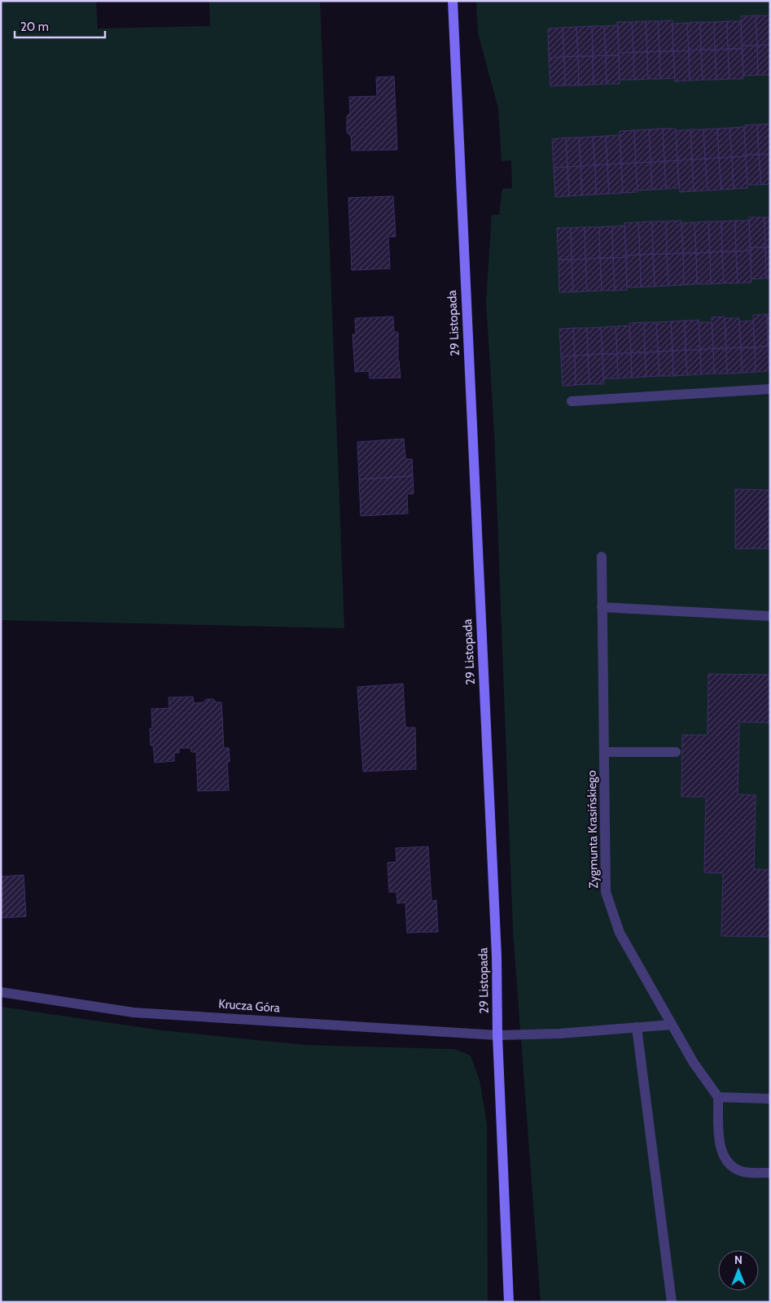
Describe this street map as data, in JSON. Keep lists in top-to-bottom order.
{
  "streets": {
    "street": ["29 Listopada", "Zygmunta Krasińskiego", "Krucza Góra"]
  },
  "crossings": [
    ["29 Listopada", "Krucza Góra"],
    ["Zygmunta Krasińskiego", "Krucza Góra"]
  ],
  "scale_bar": "20 m",
  "north": "top"
}
